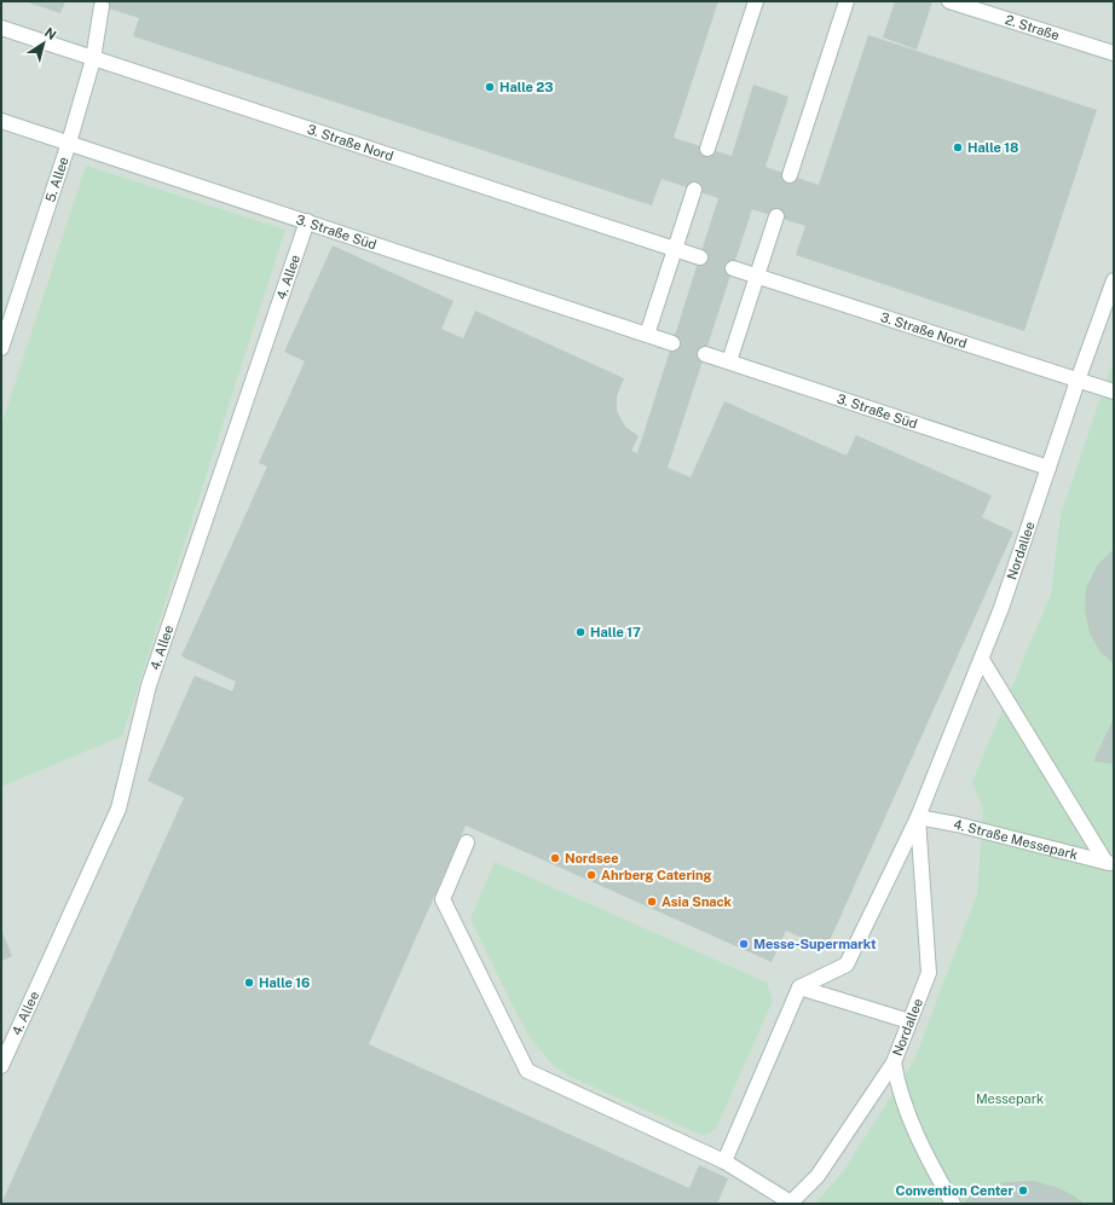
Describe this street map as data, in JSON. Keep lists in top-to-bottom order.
{
  "streets": {
    "lane": [
      "2. Straße",
      "3. Straße Nord",
      "5. Allee",
      "3. Straße Süd",
      "4. Allee",
      "Nordallee",
      "4. Straße Messepark"
    ]
  },
  "crossings": [
    ["3. Straße Nord", "5. Allee"],
    ["3. Straße Nord", "Nordallee"],
    ["5. Allee", "3. Straße Süd"],
    ["3. Straße Süd", "4. Allee"],
    ["3. Straße Süd", "Nordallee"],
    ["Nordallee", "4. Straße Messepark"]
  ],
  "parks": ["Messepark"],
  "places": [
    "Halle 23",
    "Halle 18",
    "Halle 17",
    "Nordsee",
    "Ahrberg Catering",
    "Asia Snack",
    "Messe-Supermarkt",
    "Halle 16",
    "Convention Center"
  ],
  "north": "top right"
}
